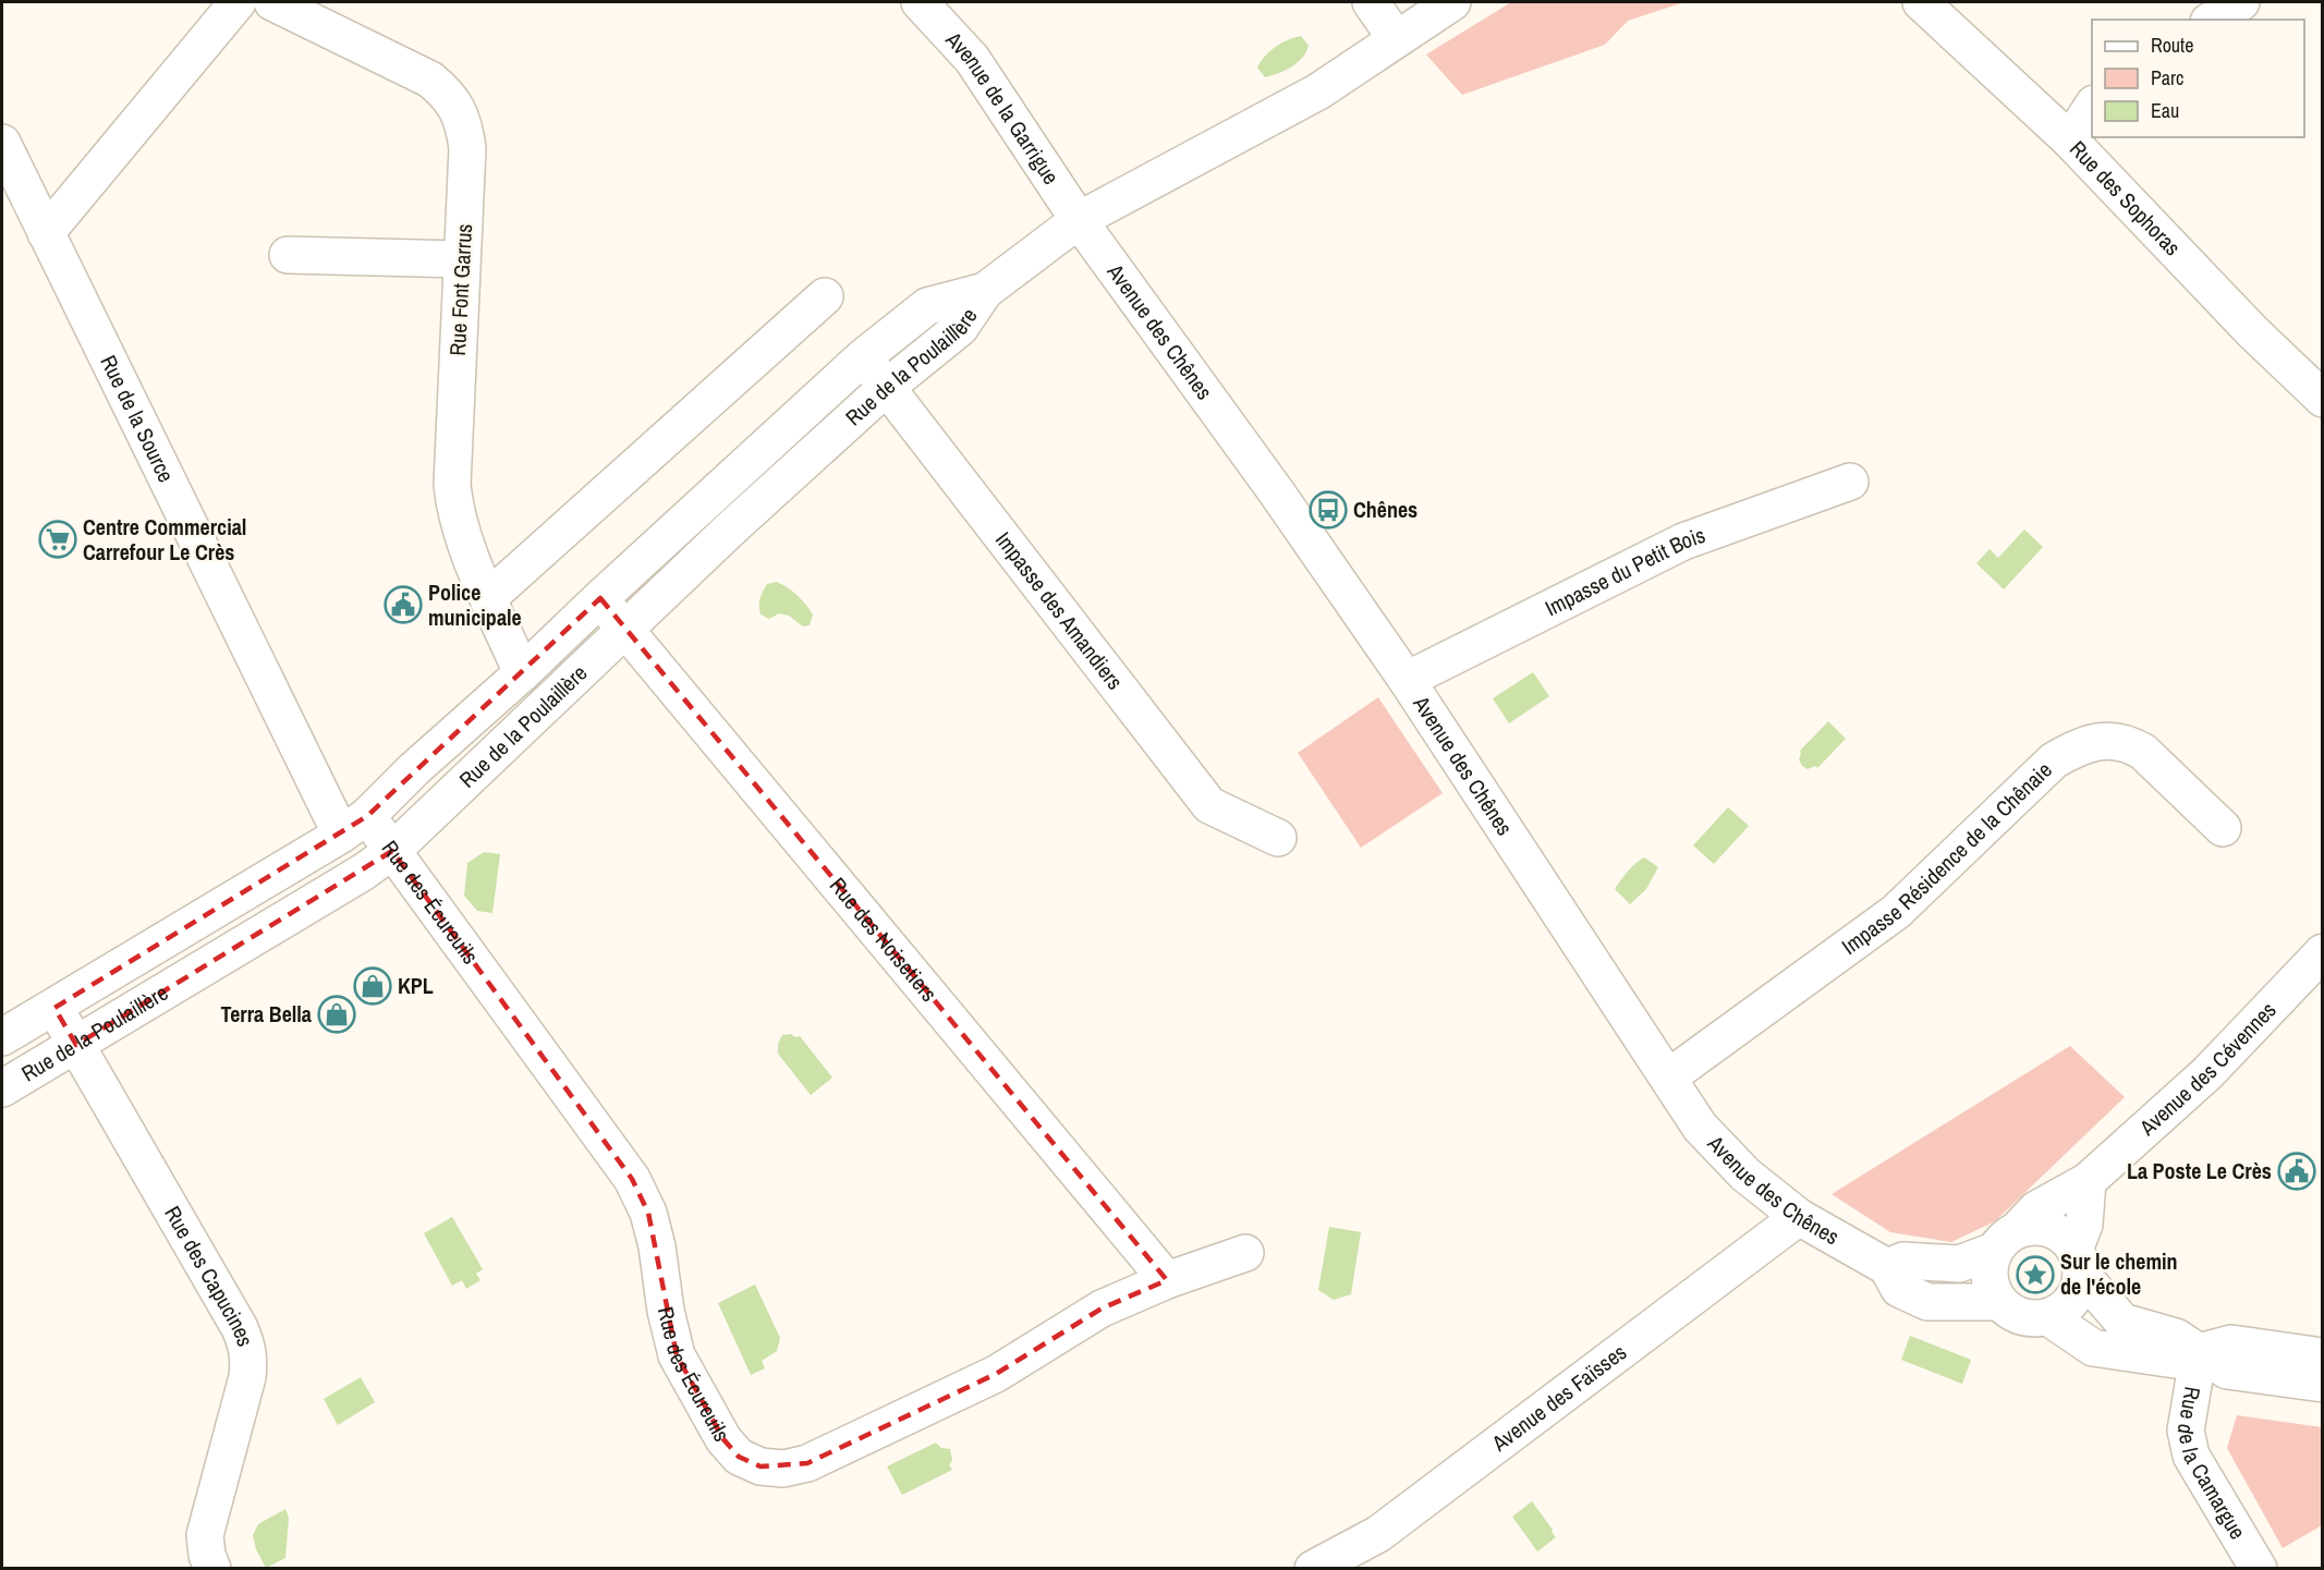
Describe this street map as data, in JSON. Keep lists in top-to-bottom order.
{
  "streets": {
    "street": [
      "Avenue de la Garrigue",
      "Rue des Sophoras",
      "Rue Font Garrus",
      "Avenue des Chênes",
      "Rue de la Poulaillère",
      "Rue de la Source",
      "Impasse du Petit Bois",
      "Impasse des Amandiers",
      "Impasse Résidence de la Chênaie",
      "Rue des Écureuils",
      "Rue des Noisetiers",
      "Avenue des Cévennes",
      "Rue des Capucines",
      "Avenue des Faïsses",
      "Rue de la Camargue"
    ]
  },
  "crossings": [
    ["Avenue de la Garrigue", "Avenue des Chênes"],
    ["Avenue de la Garrigue", "Rue de la Poulaillère"],
    ["Rue Font Garrus", "Rue de la Poulaillère"],
    ["Avenue des Chênes", "Rue de la Poulaillère"],
    ["Avenue des Chênes", "Impasse du Petit Bois"],
    ["Avenue des Chênes", "Impasse Résidence de la Chênaie"],
    ["Avenue des Chênes", "Avenue des Cévennes"],
    ["Avenue des Chênes", "Avenue des Faïsses"],
    ["Rue de la Poulaillère", "Rue de la Source"],
    ["Rue de la Poulaillère", "Impasse des Amandiers"],
    ["Rue de la Poulaillère", "Rue des Écureuils"],
    ["Rue de la Poulaillère", "Rue des Noisetiers"],
    ["Rue de la Poulaillère", "Rue des Capucines"],
    ["Rue de la Source", "Rue des Écureuils"],
    ["Rue des Écureuils", "Rue des Noisetiers"]
  ],
  "places": {
    "bus stop": ["Chênes"],
    "supermarket": ["Centre Commercial Carrefour Le Crès"],
    "public building": ["Police municipale", "La Poste Le Crès"],
    "shop": ["KPL", "Terra Bella"],
    "place": ["Sur le chemin de l'école"]
  },
  "legend": ["Route", "Parc", "Eau"]
}
